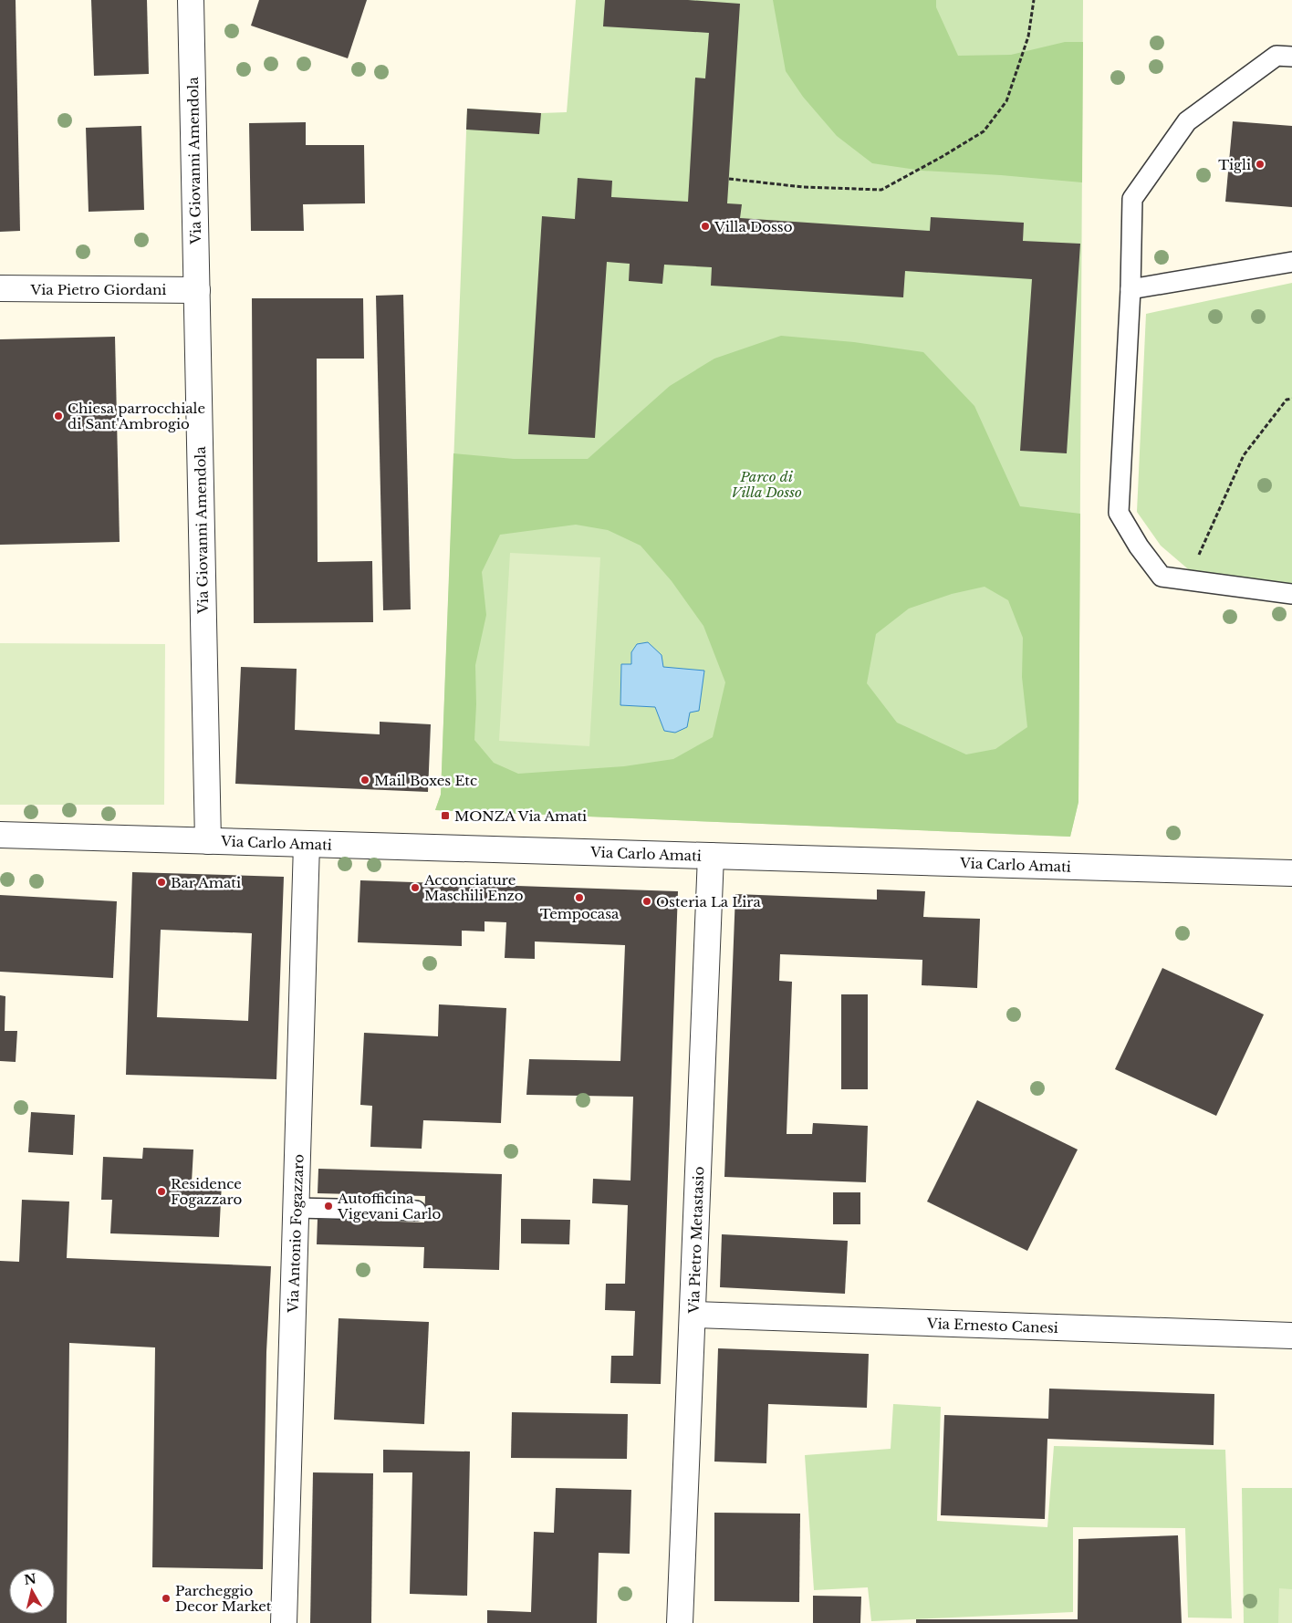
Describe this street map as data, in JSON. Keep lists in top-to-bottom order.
{
  "streets": {
    "street": [
      "Via Giovanni Amendola",
      "Via Pietro Giordani",
      "Via Carlo Amati",
      "Via Antonio Fogazzaro",
      "Via Pietro Metastasio",
      "Via Ernesto Canesi"
    ]
  },
  "crossings": [
    ["Via Giovanni Amendola", "Via Pietro Giordani"],
    ["Via Giovanni Amendola", "Via Carlo Amati"],
    ["Via Carlo Amati", "Via Antonio Fogazzaro"],
    ["Via Carlo Amati", "Via Pietro Metastasio"],
    ["Via Pietro Metastasio", "Via Ernesto Canesi"]
  ],
  "parks": ["Parco di Villa Dosso"],
  "places": {
    "other": [
      "Tigli",
      "Villa Dosso",
      "Chiesa parrocchiale di Sant'Ambrogio",
      "Mail Boxes Etc",
      "Bar Amati",
      "Acconciature Maschili Enzo",
      "Tempocasa",
      "Osteria La Lira",
      "Residence Fogazzaro",
      "Autofficina Vigevani Carlo",
      "Parcheggio Decor Market"
    ],
    "transit": ["MONZA Via Amati"]
  },
  "north": "top"
}
